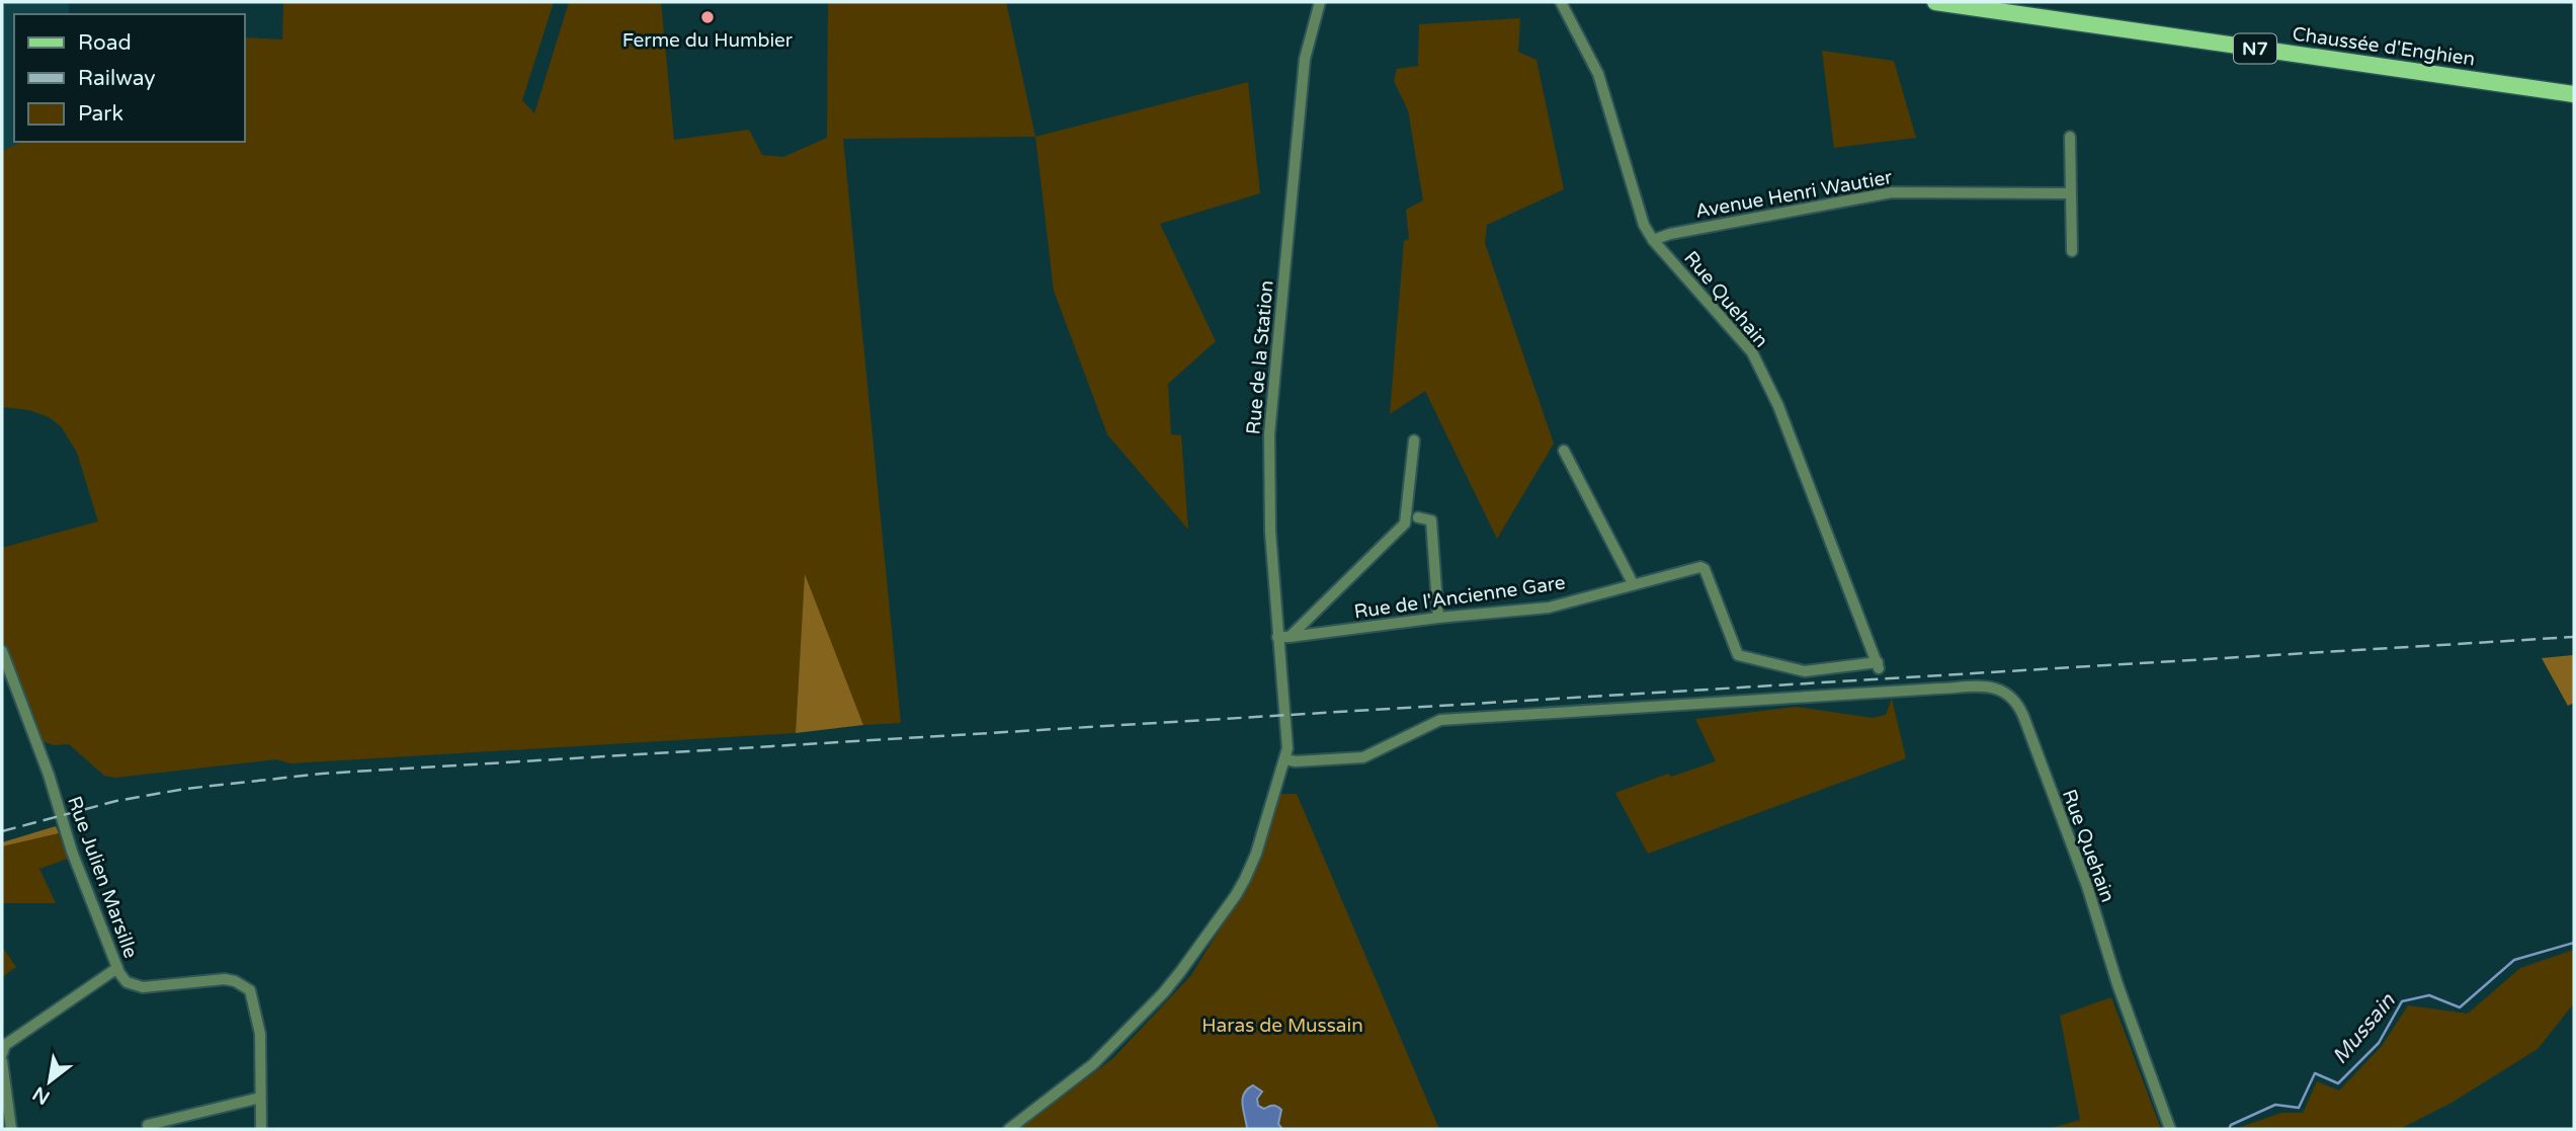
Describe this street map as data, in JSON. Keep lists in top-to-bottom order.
{
  "streets": {
    "main road": ["Chaussée d'Enghien", "N7"],
    "street": [
      "Avenue Henri Wautier",
      "Rue Quehain",
      "Rue de la Station",
      "Rue de l'Ancienne Gare",
      "Rue Julien Marsille"
    ]
  },
  "crossings": [
    ["Avenue Henri Wautier", "Rue Quehain"],
    ["Rue Quehain", "Rue de la Station"],
    ["Rue Quehain", "Rue de l'Ancienne Gare"],
    ["Rue de la Station", "Rue de l'Ancienne Gare"]
  ],
  "water": ["Mussain"],
  "parks": ["Haras de Mussain"],
  "places": ["Ferme du Humbier"],
  "legend": ["Road", "Railway", "Park"],
  "north": "bottom left"
}
